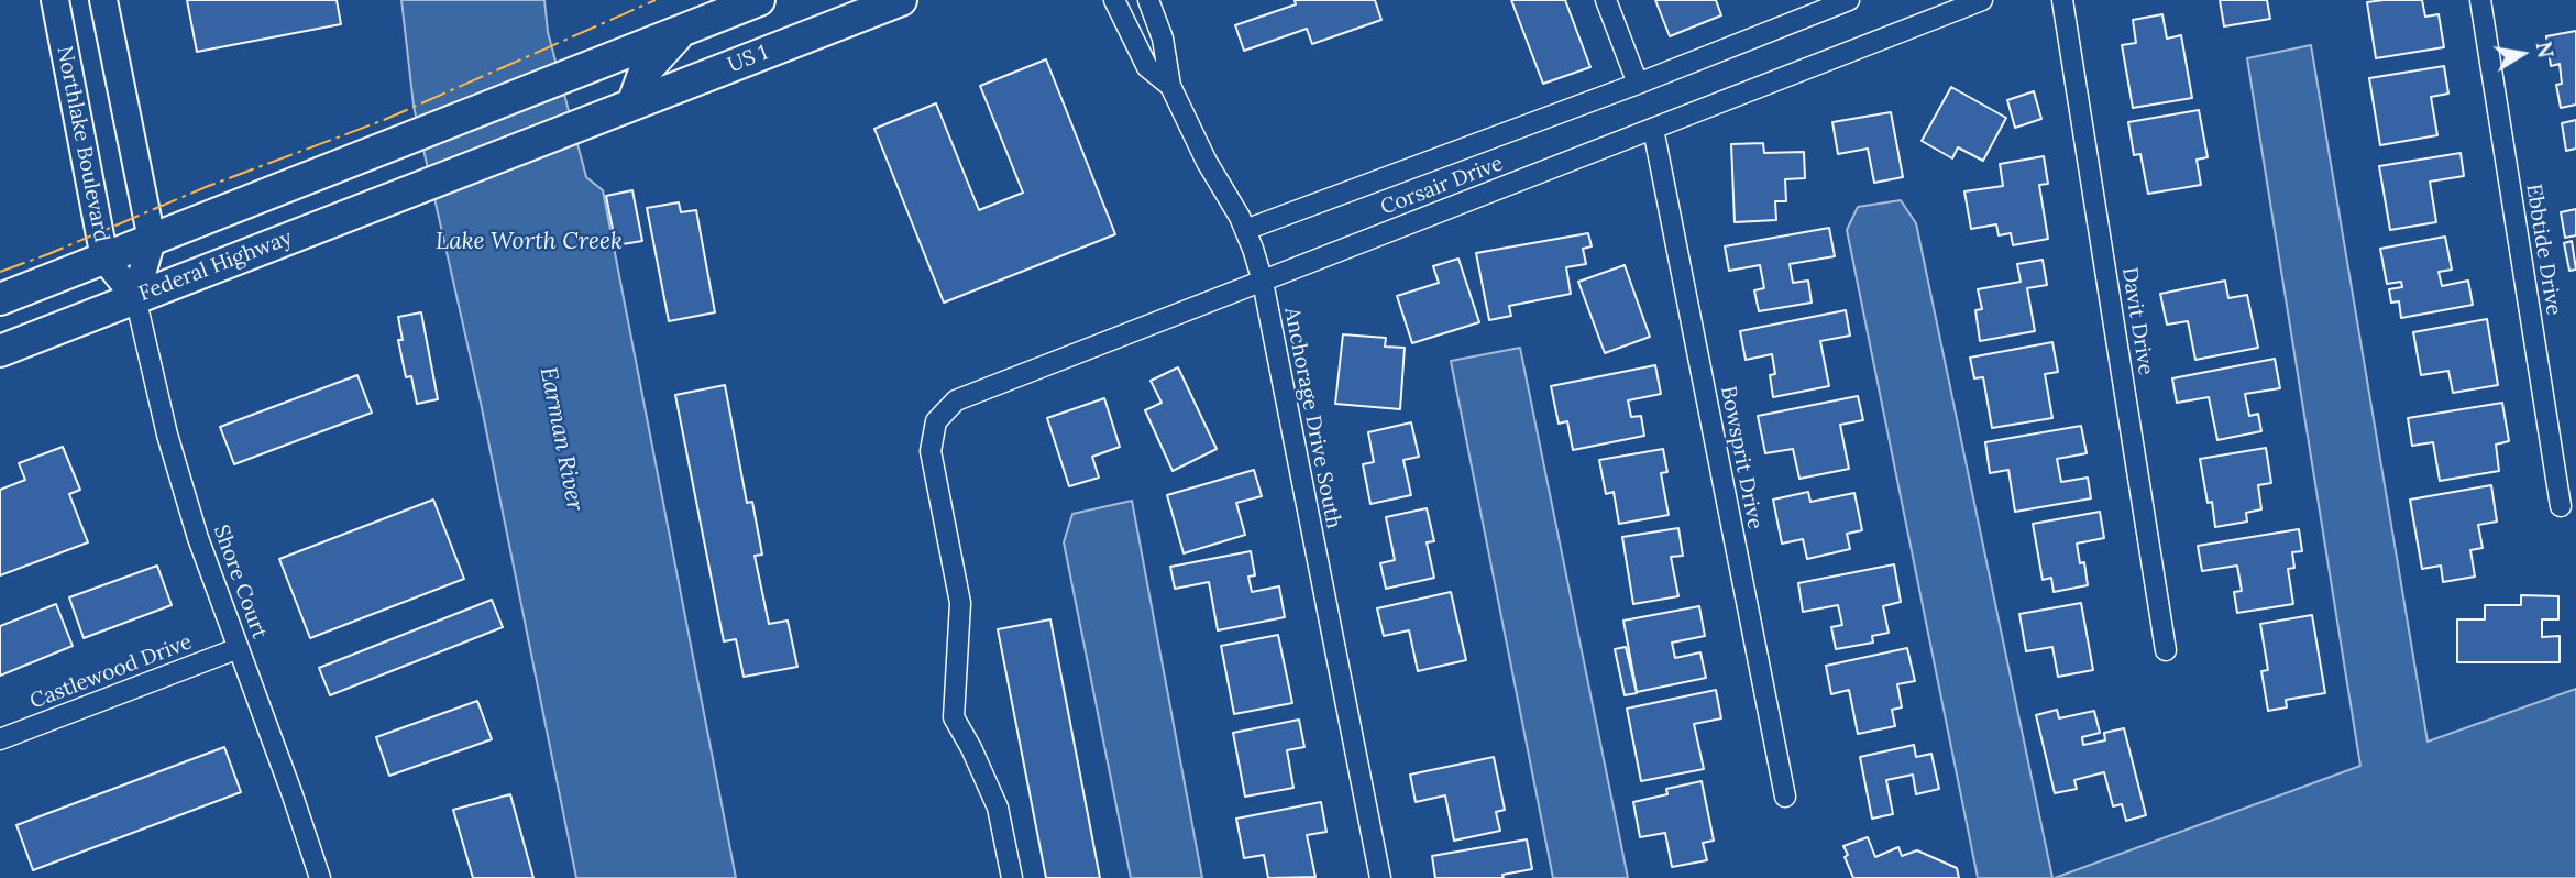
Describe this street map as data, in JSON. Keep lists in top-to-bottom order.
{
  "streets": {
    "main road": ["US 1", "Northlake Boulevard", "Federal Highway"],
    "street": [
      "Corsair Drive",
      "Ebbtide Drive",
      "Davit Drive",
      "Anchorage Drive South",
      "Bowsprit Drive",
      "Shore Court",
      "Castlewood Drive"
    ]
  },
  "crossings": [
    ["US 1", "Federal Highway"],
    ["Northlake Boulevard", "Federal Highway"],
    ["Northlake Boulevard", "Shore Court"],
    ["Corsair Drive", "Anchorage Drive South"],
    ["Corsair Drive", "Bowsprit Drive"],
    ["Federal Highway", "Shore Court"],
    ["Shore Court", "Castlewood Drive"]
  ],
  "water": ["Lake Worth Creek", "Earman River"],
  "north": "right"
}
